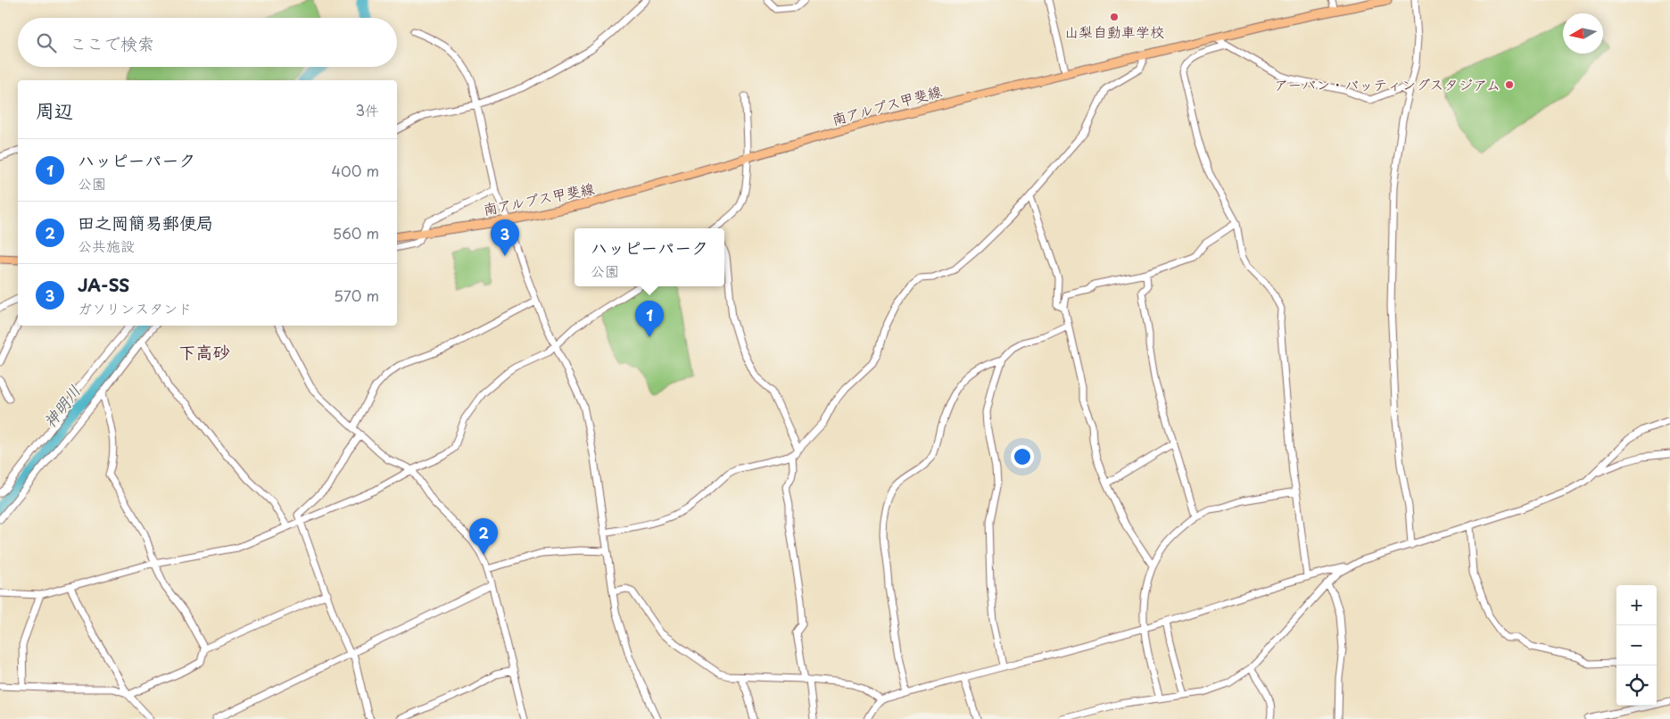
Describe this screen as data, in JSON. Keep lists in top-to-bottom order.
{
  "streets": {
    "main road": ["南アルプス甲斐線"]
  },
  "districts": ["下高砂"],
  "water": ["神明川"],
  "places": ["山梨自動車学校", "アーバン・バッティングスタジアム"],
  "north": "left",
  "page": {
    "search": "ここで検索",
    "heading": ["周辺", "3件"],
    "list": [
      {
        "mark": "1",
        "name": "ハッピーパーク",
        "note": "公園",
        "value": "400 m"
      },
      {
        "mark": "2",
        "name": "田之岡簡易郵便局",
        "note": "公共施設",
        "value": "560 m"
      },
      {
        "mark": "3",
        "name": "JA-SS",
        "note": "ガソリンスタンド",
        "value": "570 m"
      }
    ],
    "pins": ["3", "1", "2"],
    "popup": ["ハッピーパーク", "公園"],
    "map_buttons": ["+", "−"]
  }
}
